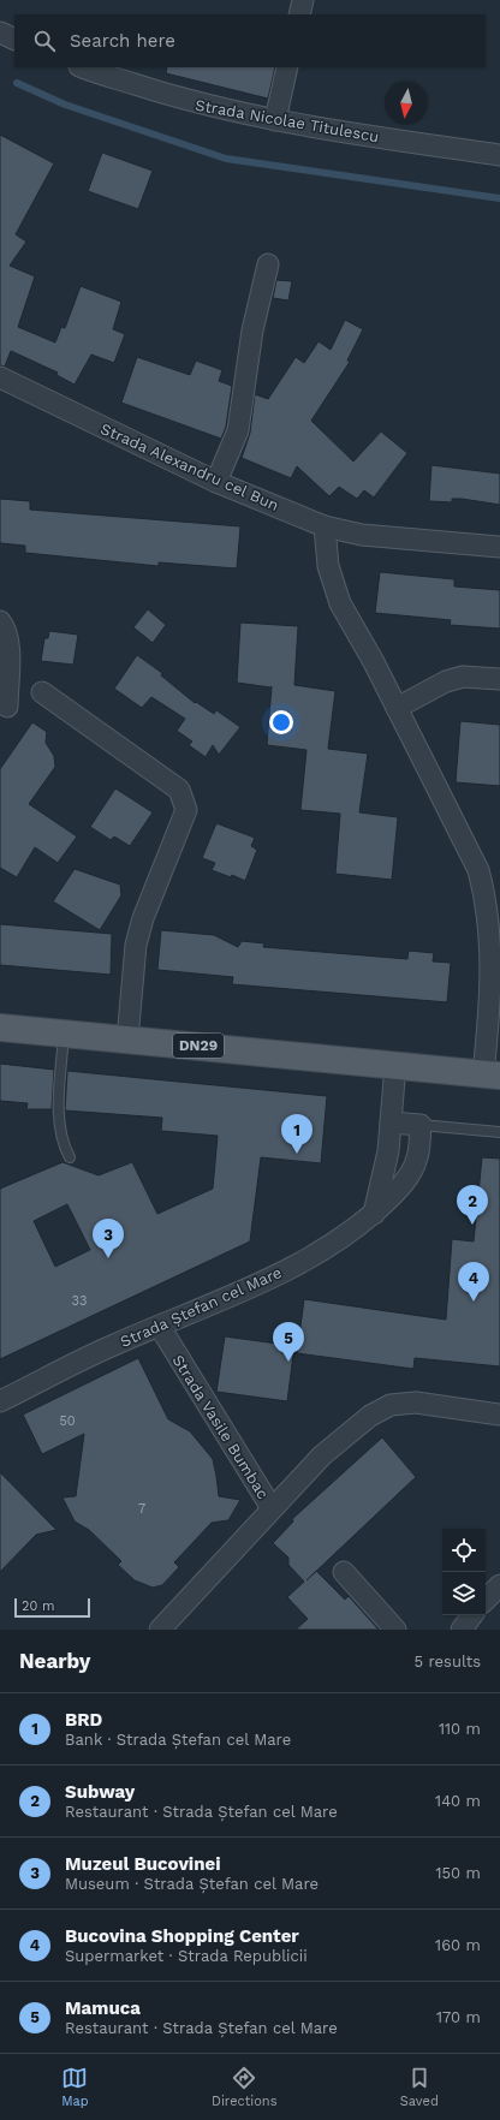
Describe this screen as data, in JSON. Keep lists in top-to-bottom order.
{
  "streets": {
    "main road": ["DN29"],
    "street": [
      "Strada Nicolae Titulescu",
      "Strada Alexandru cel Bun",
      "Strada Ștefan cel Mare",
      "Strada Vasile Bumbac"
    ]
  },
  "crossings": [
    ["Strada Ștefan cel Mare", "Strada Vasile Bumbac"]
  ],
  "house_numbers": ["33", "50", "7"],
  "scale_bar": "20 m",
  "north": "bottom",
  "page": {
    "search": "Search here",
    "pins": [
      "1",
      "2",
      "3",
      "4",
      "5"
    ],
    "scale": "20 m",
    "heading": ["Nearby", "5 results"],
    "list": [
      {
        "mark": "1",
        "name": "BRD",
        "note": "Bank · Strada Ștefan cel Mare",
        "value": "110 m"
      },
      {
        "mark": "2",
        "name": "Subway",
        "note": "Restaurant · Strada Ștefan cel Mare",
        "value": "140 m"
      },
      {
        "mark": "3",
        "name": "Muzeul Bucovinei",
        "note": "Museum · Strada Ștefan cel Mare",
        "value": "150 m"
      },
      {
        "mark": "4",
        "name": "Bucovina Shopping Center",
        "note": "Supermarket · Strada Republicii",
        "value": "160 m"
      },
      {
        "mark": "5",
        "name": "Mamuca",
        "note": "Restaurant · Strada Ștefan cel Mare",
        "value": "170 m"
      }
    ],
    "nav": ["Map", "Directions", "Saved"]
  }
}
